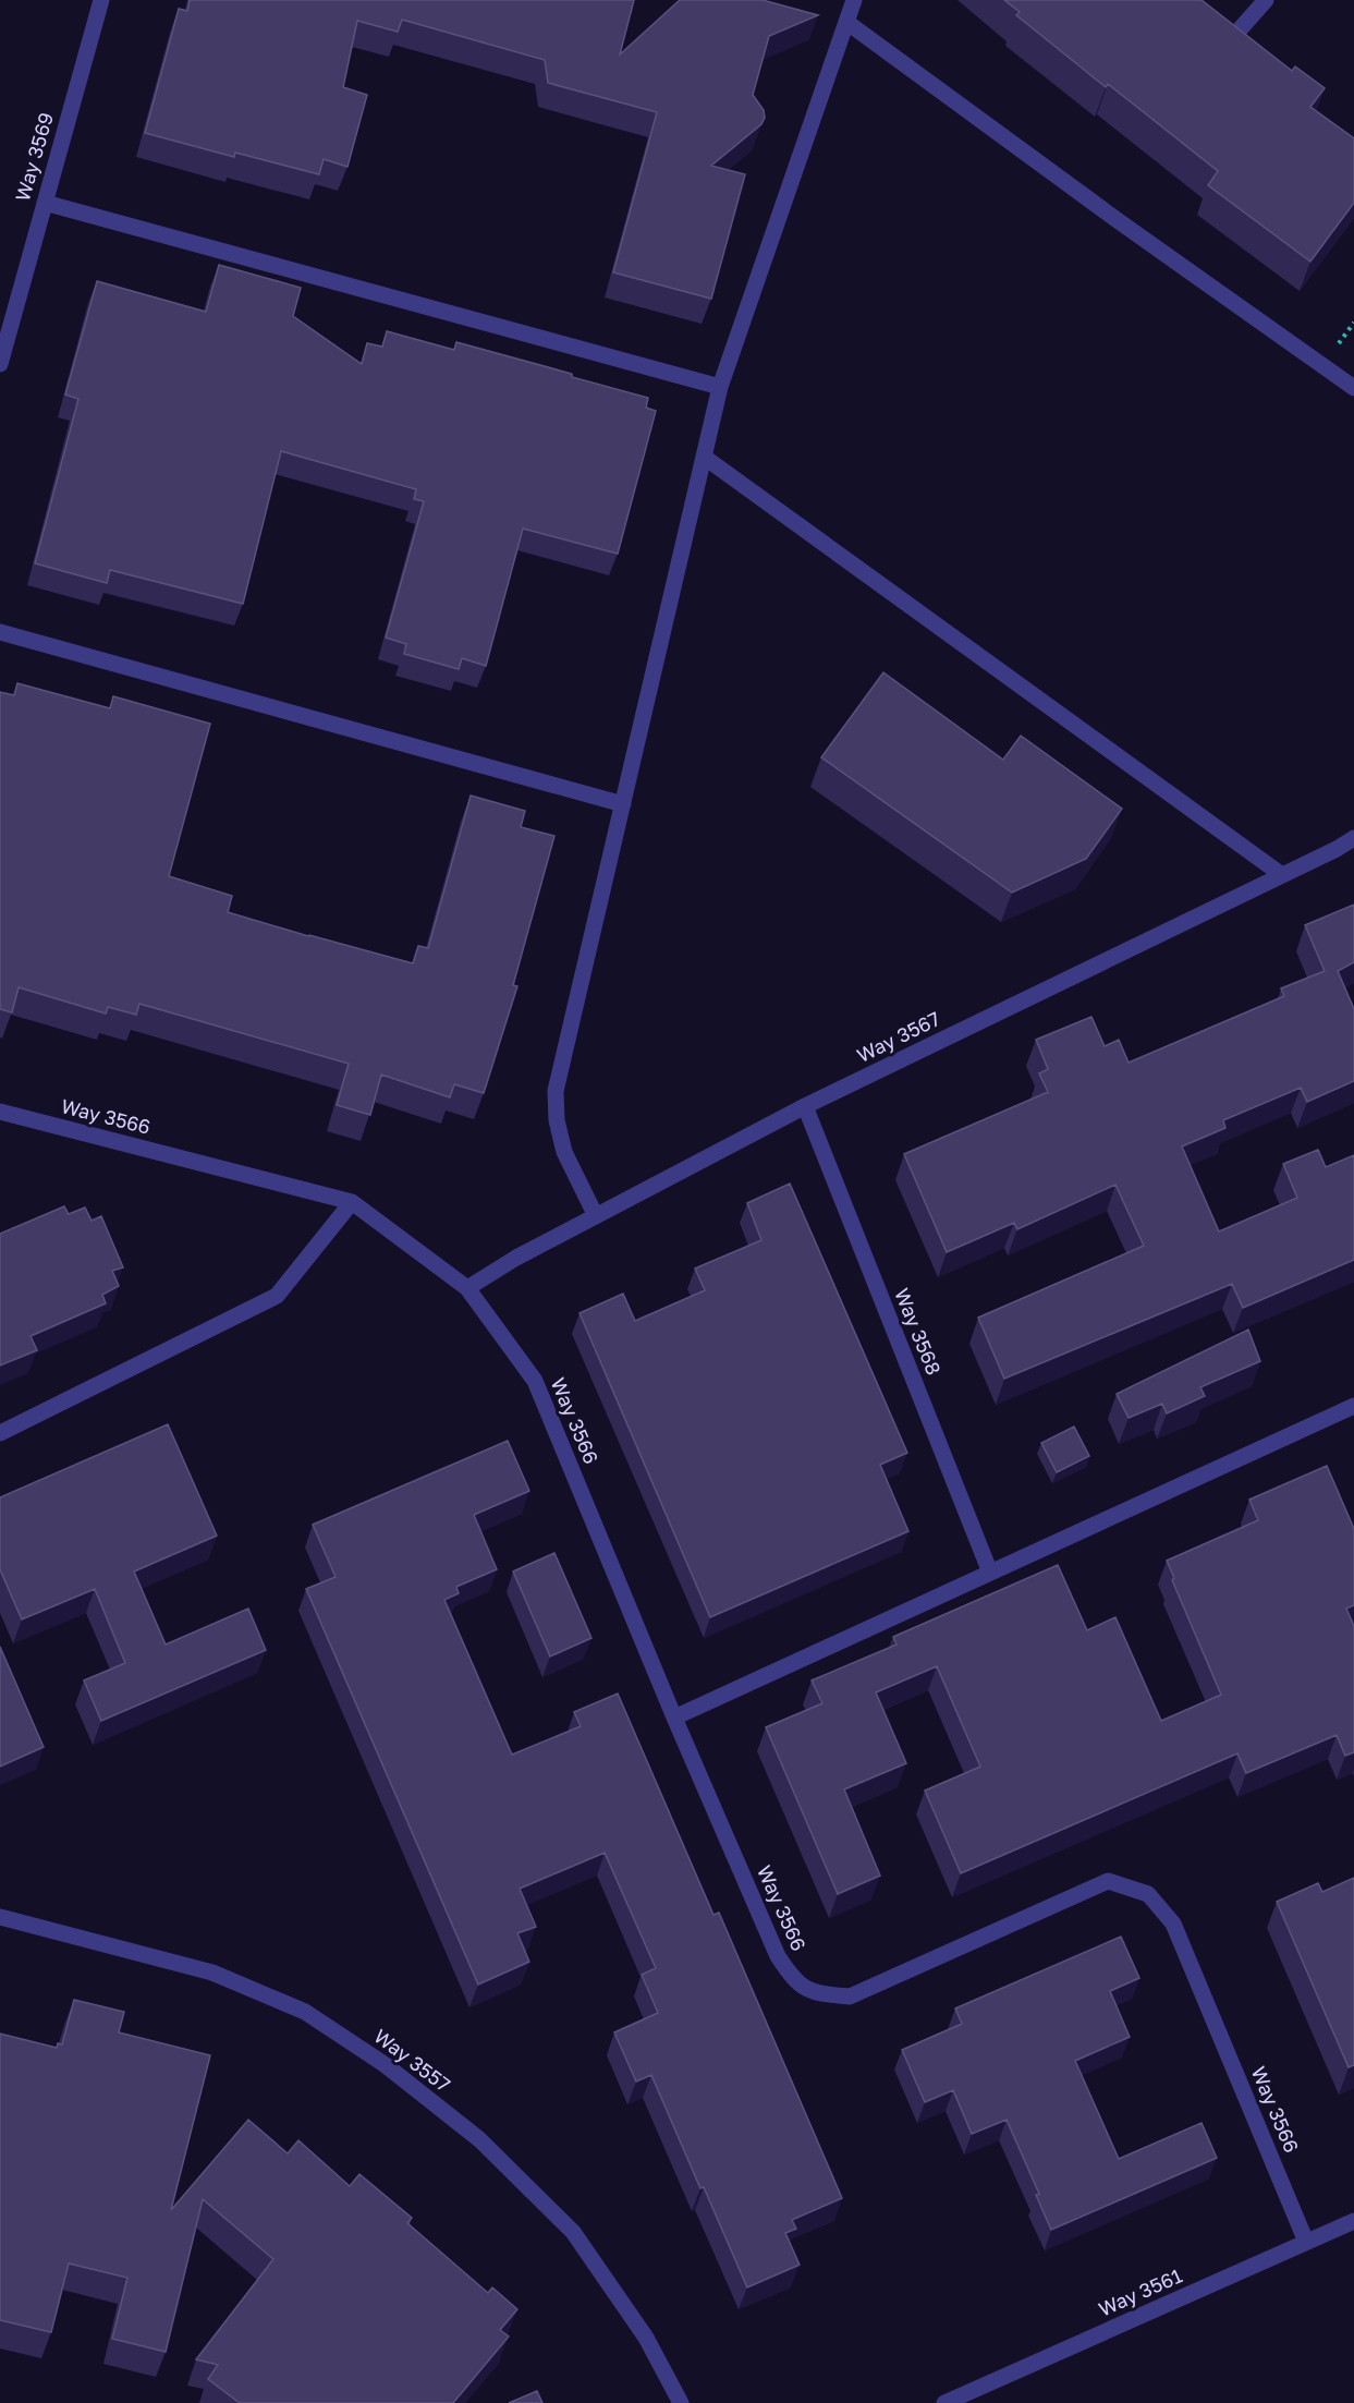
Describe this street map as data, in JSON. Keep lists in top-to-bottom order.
{
  "streets": {
    "street": [
      "Way 3569",
      "Way 3567",
      "Way 3566",
      "Way 3568",
      "Way 3557",
      "Way 3561"
    ]
  },
  "crossings": [
    ["Way 3567", "Way 3566"],
    ["Way 3567", "Way 3568"],
    ["Way 3566", "Way 3561"]
  ]
}
